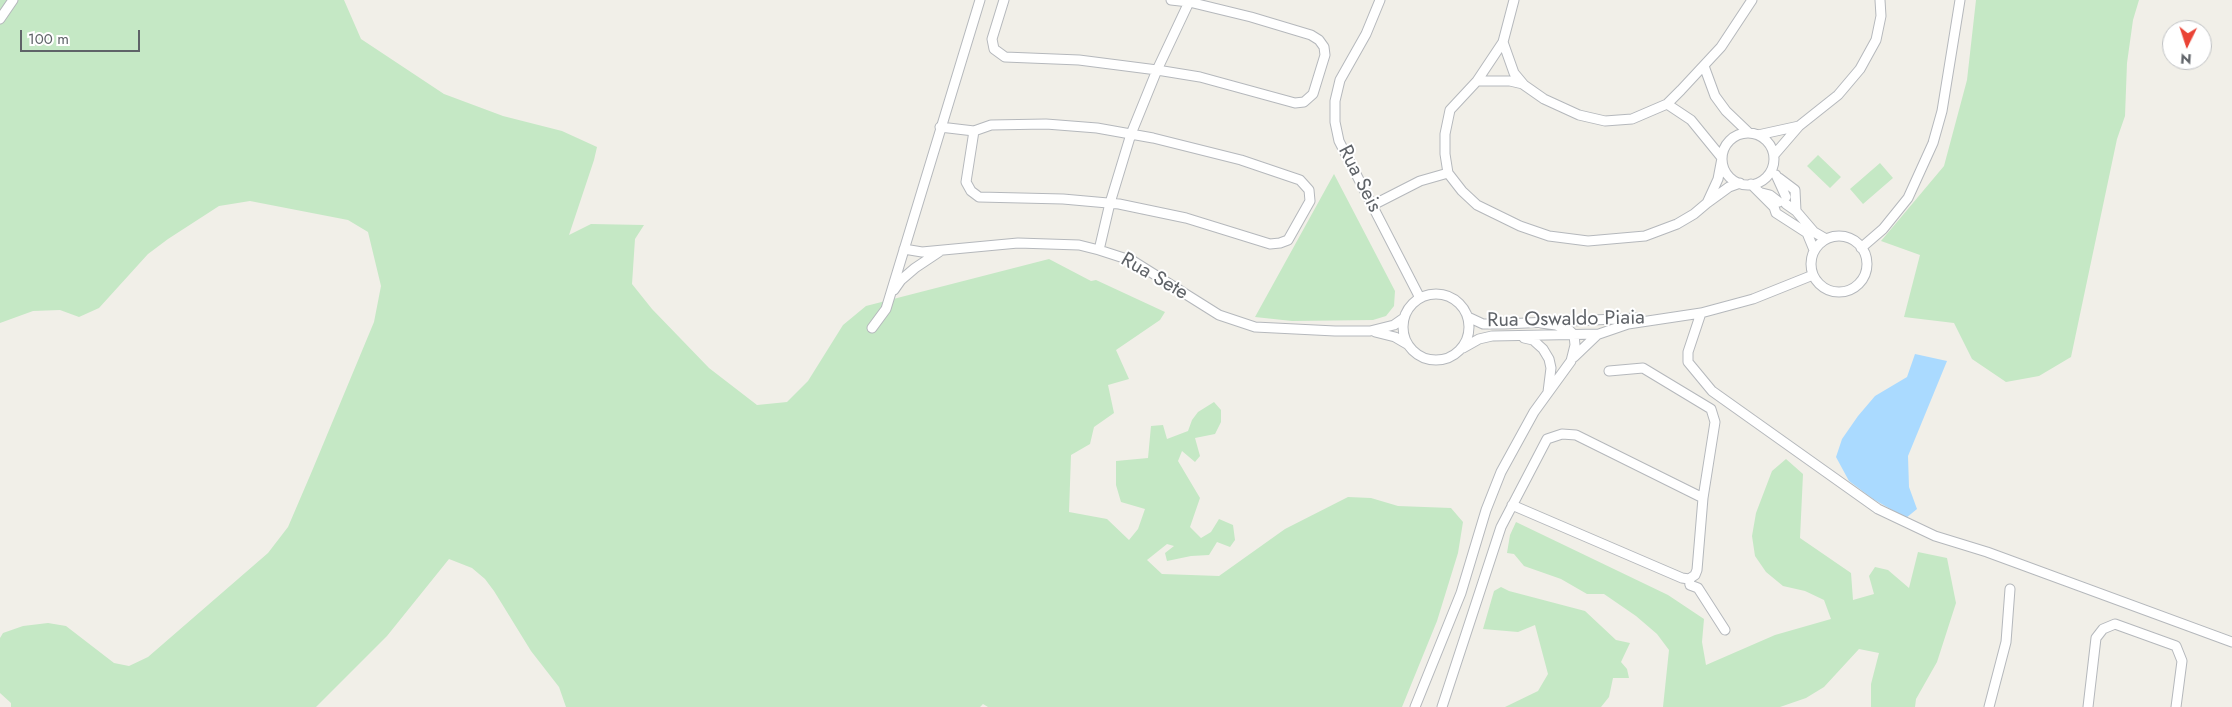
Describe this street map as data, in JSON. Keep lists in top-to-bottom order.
{
  "streets": {
    "street": ["Rua Seis", "Rua Sete", "Rua Oswaldo Piaia"]
  },
  "crossings": [
    ["Rua Seis", "Rua Sete"],
    ["Rua Seis", "Rua Oswaldo Piaia"],
    ["Rua Sete", "Rua Oswaldo Piaia"]
  ],
  "scale_bar": "100 m",
  "north": "bottom"
}
